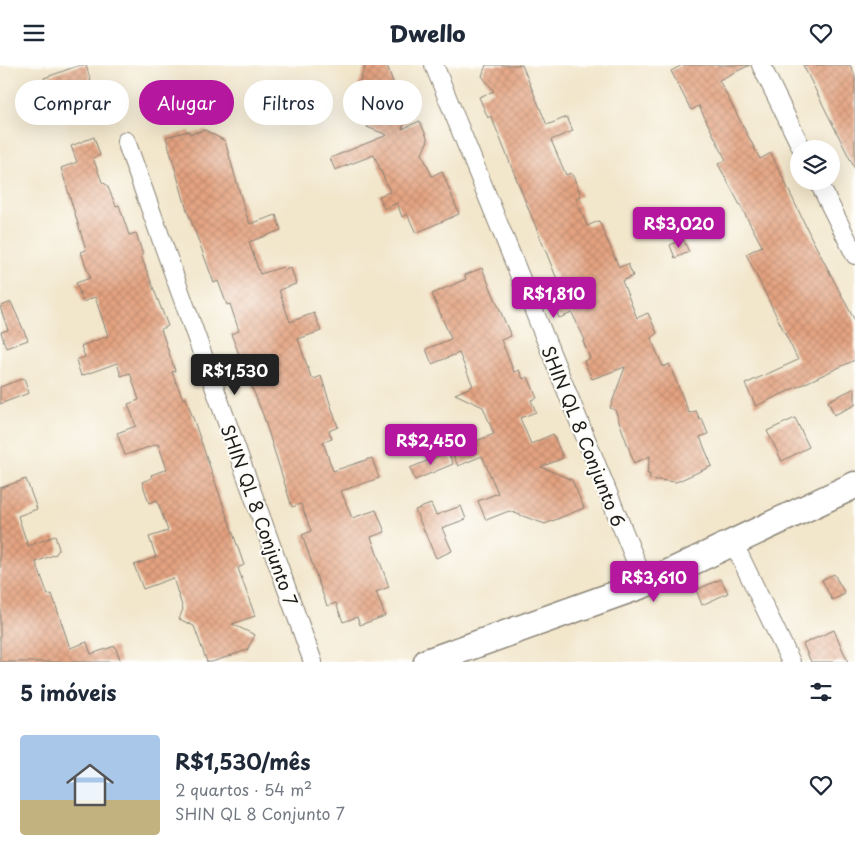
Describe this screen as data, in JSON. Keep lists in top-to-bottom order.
{
  "streets": {
    "street": ["SHIN QL 8 Conjunto 6", "SHIN QL 8 Conjunto 7"]
  },
  "page": {
    "header": "Dwello",
    "chip": [
      "Comprar",
      "Alugar",
      "Filtros",
      "Novo"
    ],
    "price": [
      "R$3,020",
      "R$1,810",
      "R$1,530",
      "R$2,450",
      "R$3,610"
    ],
    "heading": "5 imóveis",
    "list": [
      {
        "name": "R$1,530/mês",
        "note": "2 quartos · 54 m² · SHIN QL 8 Conjunto 7"
      }
    ]
  }
}
